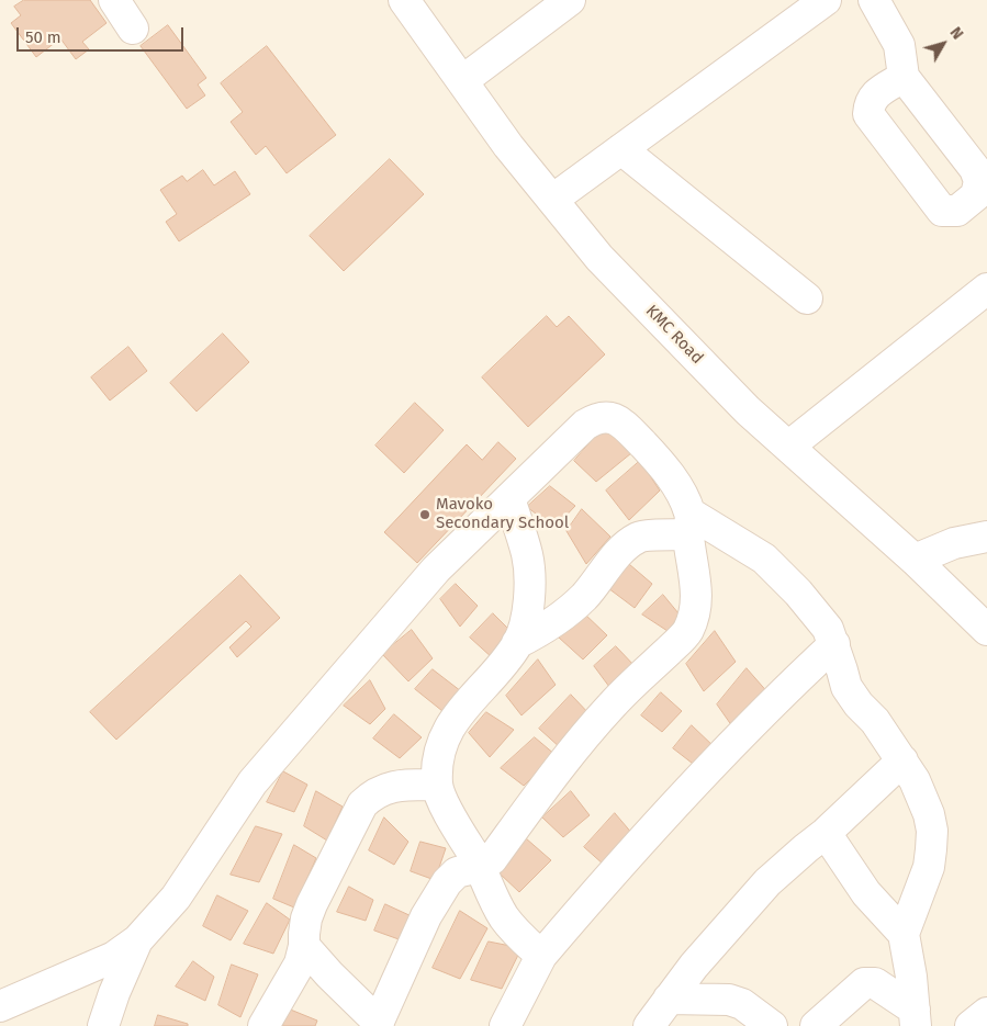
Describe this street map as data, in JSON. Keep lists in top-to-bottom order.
{
  "streets": {
    "street": ["KMC Road"]
  },
  "places": ["Mavoko Secondary School"],
  "scale_bar": "50 m",
  "north": "top right"
}
